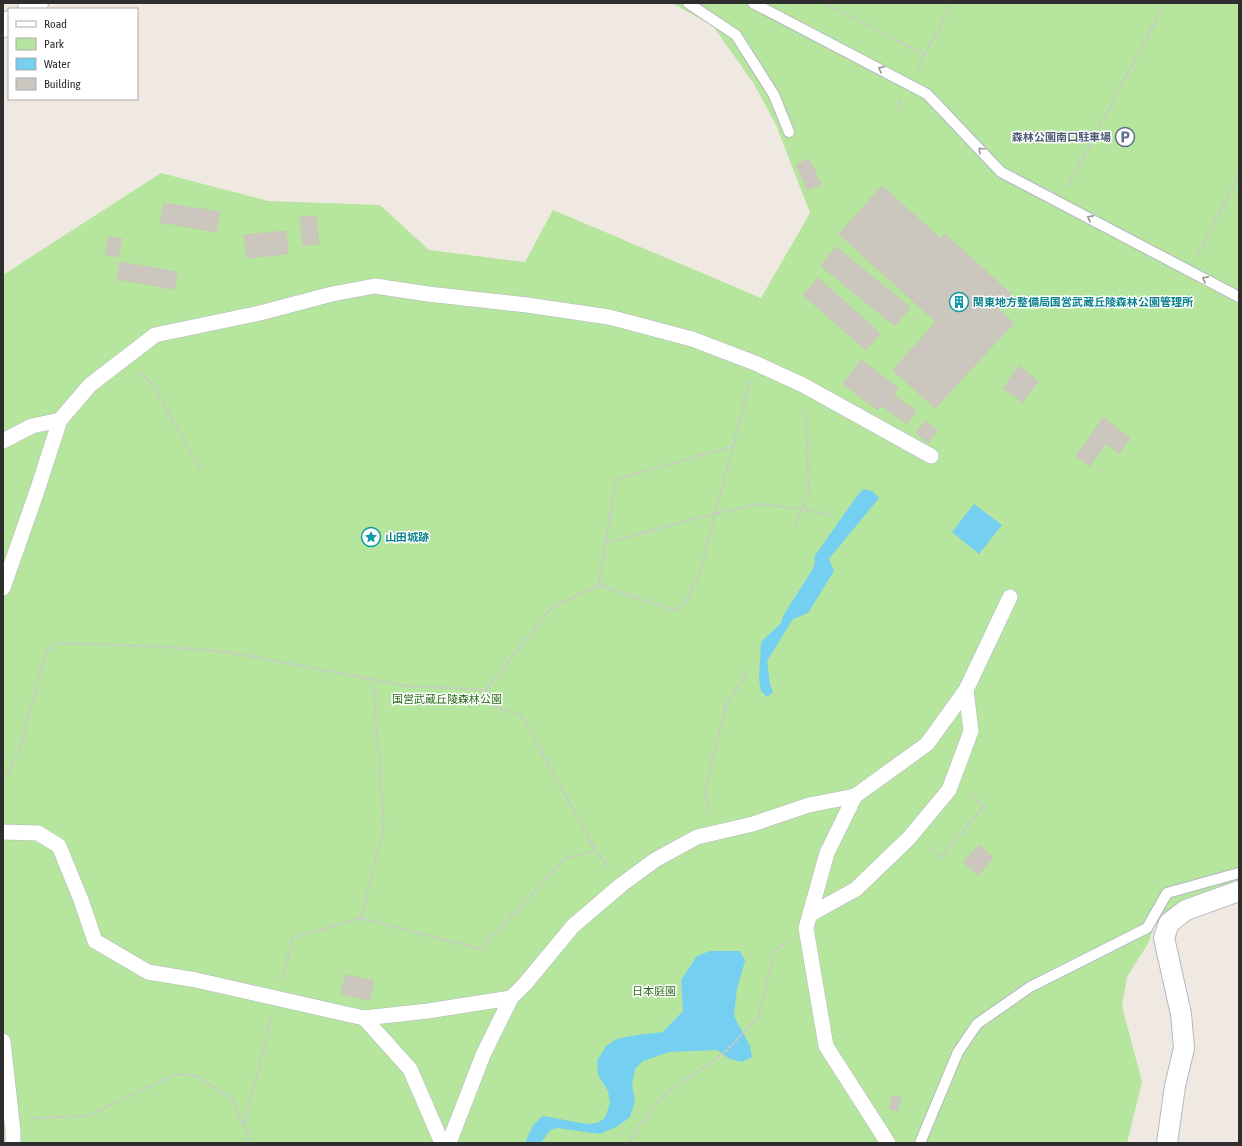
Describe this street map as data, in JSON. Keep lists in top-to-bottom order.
{
  "parks": ["国営武蔵丘陵森林公園", "日本庭園"],
  "places": {
    "parking": ["森林公園南口駐車場"],
    "building": ["関東地方整備局国営武蔵丘陵森林公園管理所"],
    "place": ["山田城跡"]
  },
  "legend": [
    "Road",
    "Park",
    "Water",
    "Building"
  ]
}
